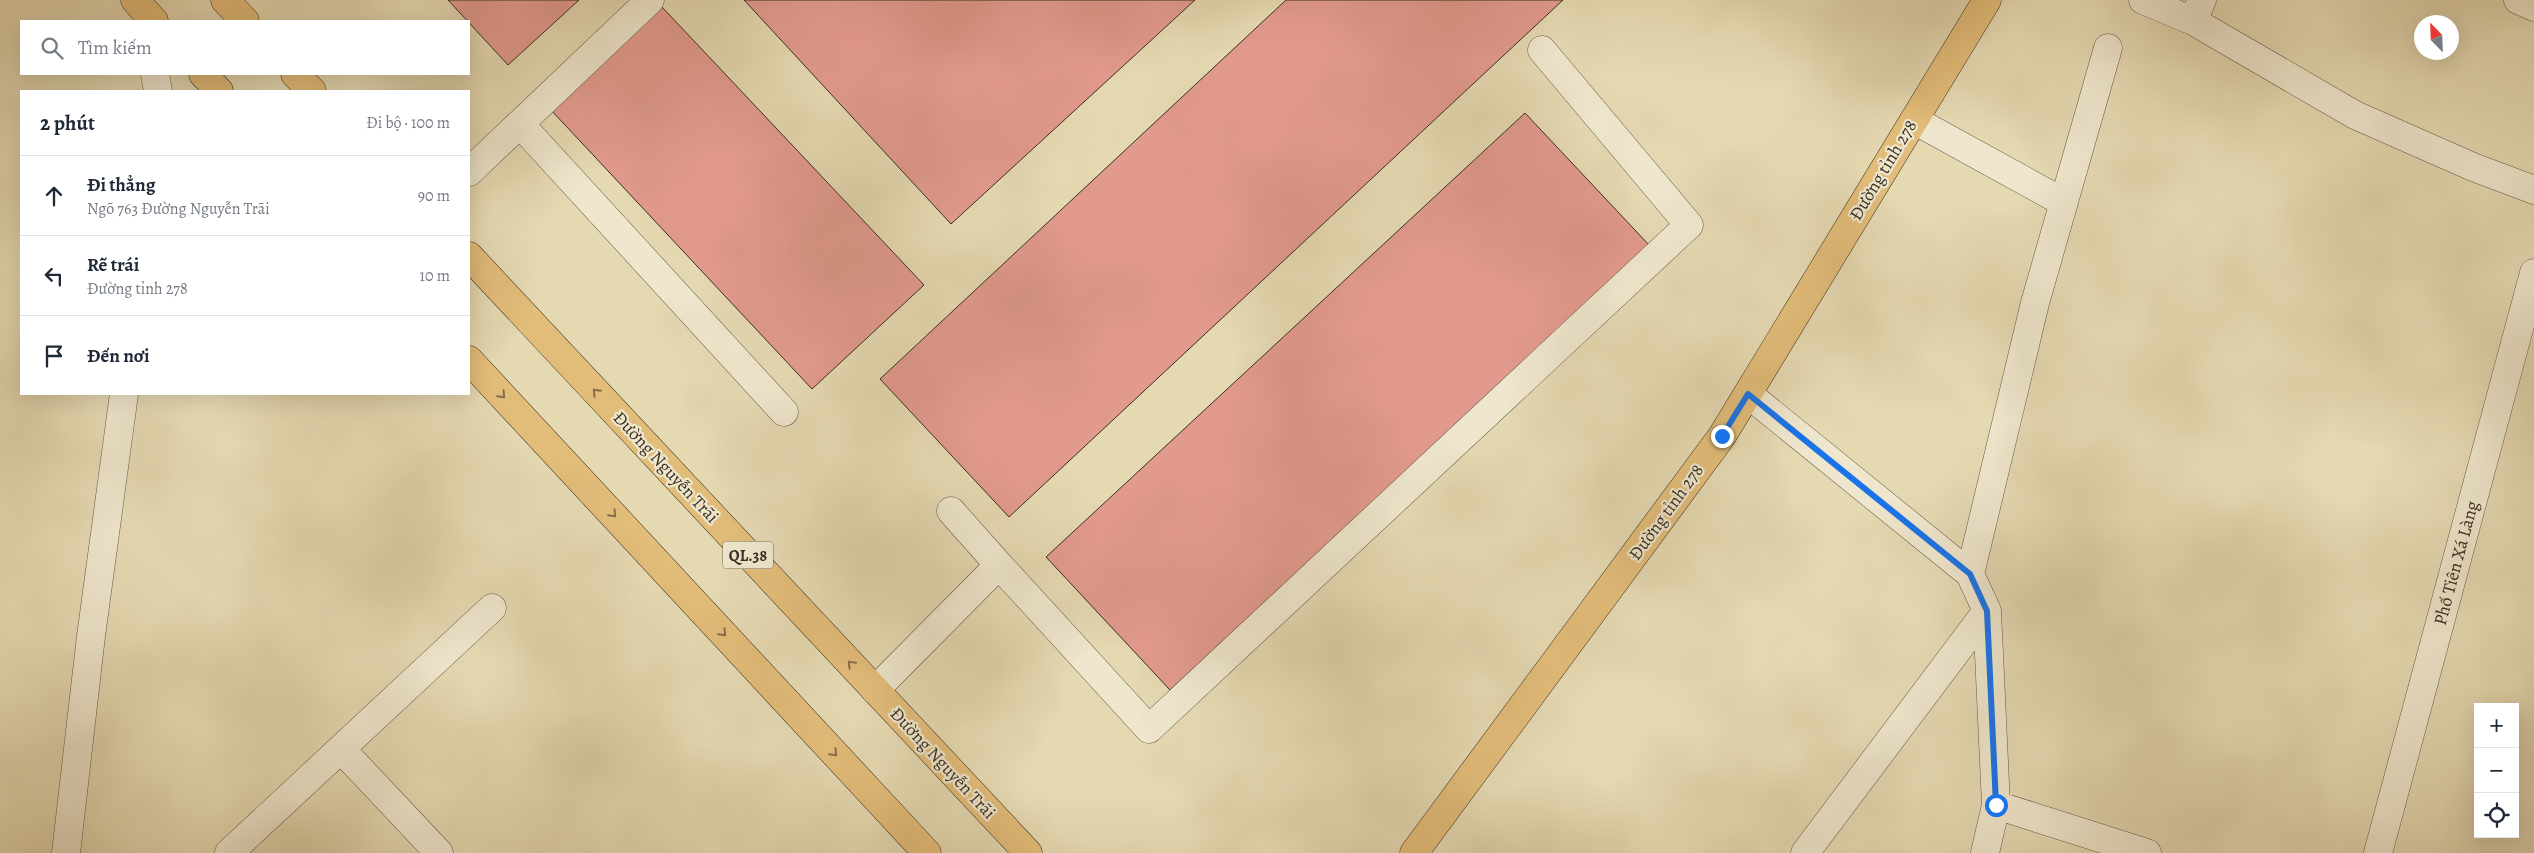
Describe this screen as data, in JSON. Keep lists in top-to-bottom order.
{
  "streets": {
    "main road": ["Đường tỉnh 278", "Đường Nguyễn Trãi", "QL.38"],
    "street": ["Phố Tiên Xá Làng"]
  },
  "north": "top left",
  "page": {
    "search": "Tìm kiếm",
    "heading": ["2 phút", "Đi bộ · 100 m"],
    "list": [
      ["Đi thẳng", "Ngõ 763 Đường Nguyễn Trãi", "90 m"],
      ["Rẽ trái", "Đường tỉnh 278", "10 m"],
      "Đến nơi"
    ],
    "map_buttons": ["+", "−"]
  }
}
